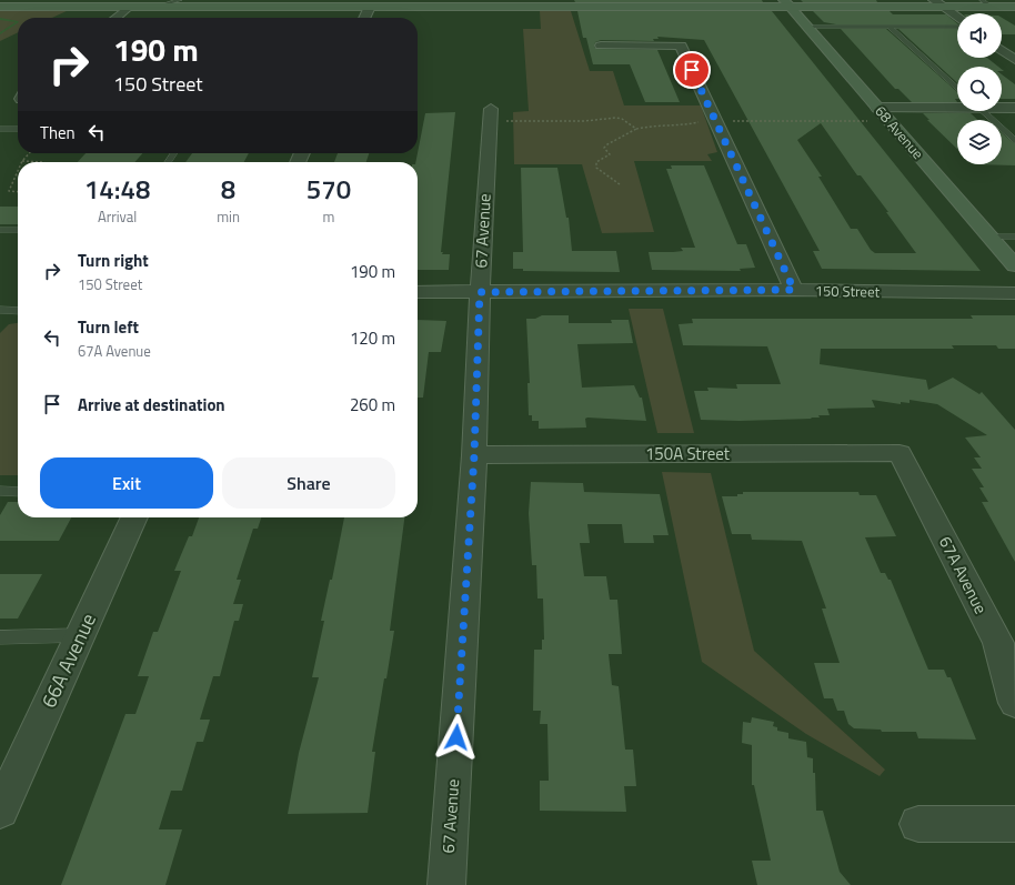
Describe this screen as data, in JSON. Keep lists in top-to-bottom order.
{
  "streets": {
    "street": [
      "68 Avenue",
      "67 Avenue",
      "150 Street",
      "150A Street",
      "67A Avenue",
      "66A Avenue"
    ]
  },
  "crossings": [
    ["67 Avenue", "150 Street"],
    ["67 Avenue", "150A Street"],
    ["150A Street", "67A Avenue"]
  ],
  "page": {
    "turn": ["190 m", "150 Street"],
    "then": "Then",
    "eta": [
      "14:48",
      "Arrival",
      "8",
      "min",
      "570",
      "m"
    ],
    "list": [
      {
        "name": "Turn right",
        "note": "150 Street",
        "value": "190 m"
      },
      {
        "name": "Turn left",
        "note": "67A Avenue",
        "value": "120 m"
      },
      {
        "name": "Arrive at destination",
        "value": "260 m"
      }
    ],
    "buttons": ["Exit", "Share"]
  }
}
